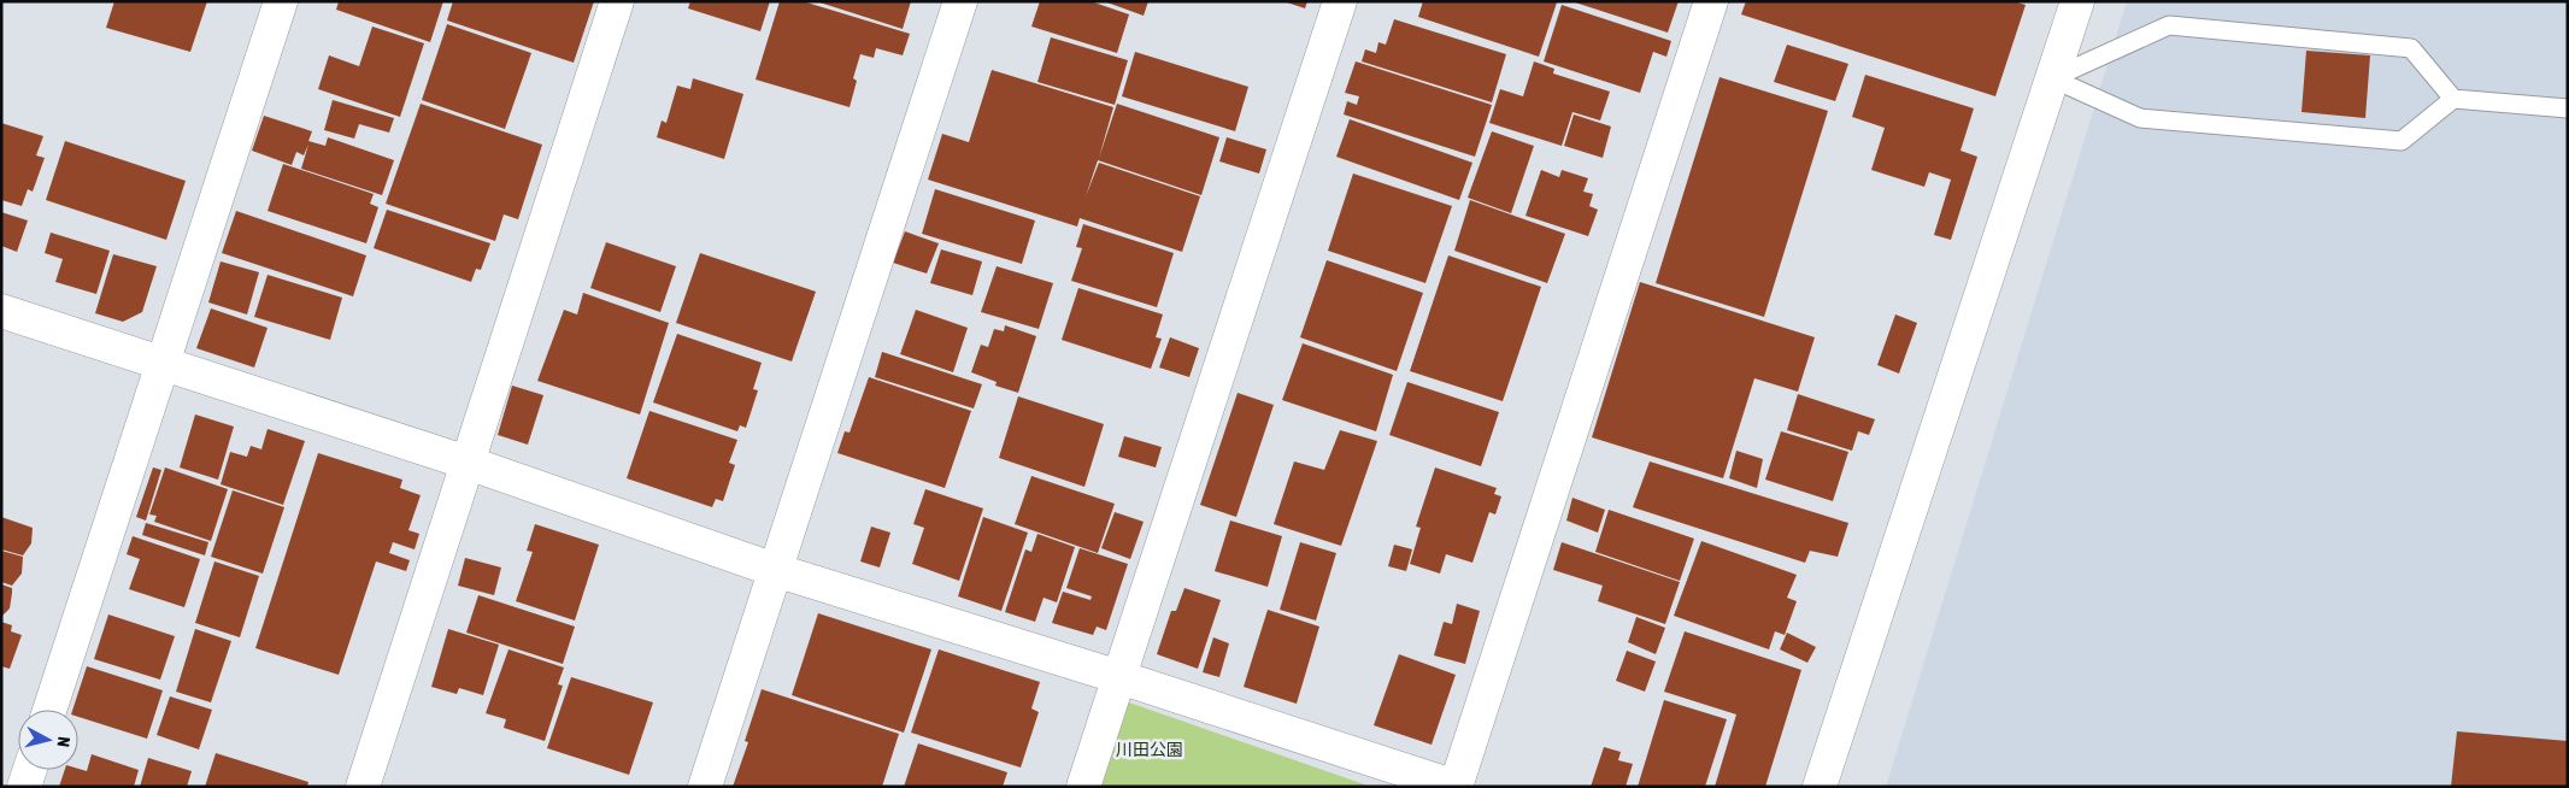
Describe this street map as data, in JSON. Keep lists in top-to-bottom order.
{
  "parks": ["川田公園"],
  "north": "right"
}
